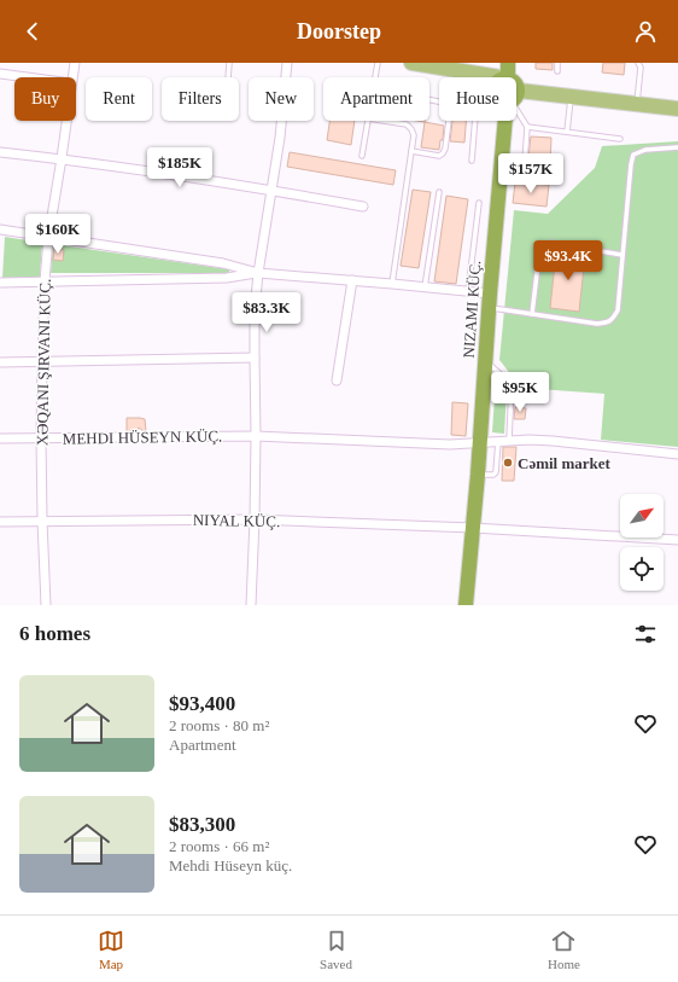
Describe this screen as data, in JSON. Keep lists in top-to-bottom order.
{
  "streets": {
    "highway": ["NIZAMI KÜÇ."],
    "street": ["XƏQANI ŞIRVANI KÜÇ.", "MEHDI HÜSEYN KÜÇ.", "NIYAL KÜÇ."]
  },
  "crossings": [
    ["NIZAMI KÜÇ.", "MEHDI HÜSEYN KÜÇ."],
    ["NIZAMI KÜÇ.", "NIYAL KÜÇ."],
    ["XƏQANI ŞIRVANI KÜÇ.", "MEHDI HÜSEYN KÜÇ."],
    ["XƏQANI ŞIRVANI KÜÇ.", "NIYAL KÜÇ."]
  ],
  "places": ["Cəmil market"],
  "north": "top right",
  "page": {
    "header": "Doorstep",
    "chip": [
      "Buy",
      "Rent",
      "Filters",
      "New",
      "Apartment",
      "House"
    ],
    "price": [
      "$185K",
      "$157K",
      "$160K",
      "$93.4K",
      "$83.3K",
      "$95K"
    ],
    "heading": "6 homes",
    "list": [
      {
        "name": "$93,400",
        "note": "2 rooms · 80 m² · Apartment"
      },
      {
        "name": "$83,300",
        "note": "2 rooms · 66 m² · Mehdi Hüseyn küç."
      }
    ],
    "tabs": ["Map", "Saved", "Home"]
  }
}
